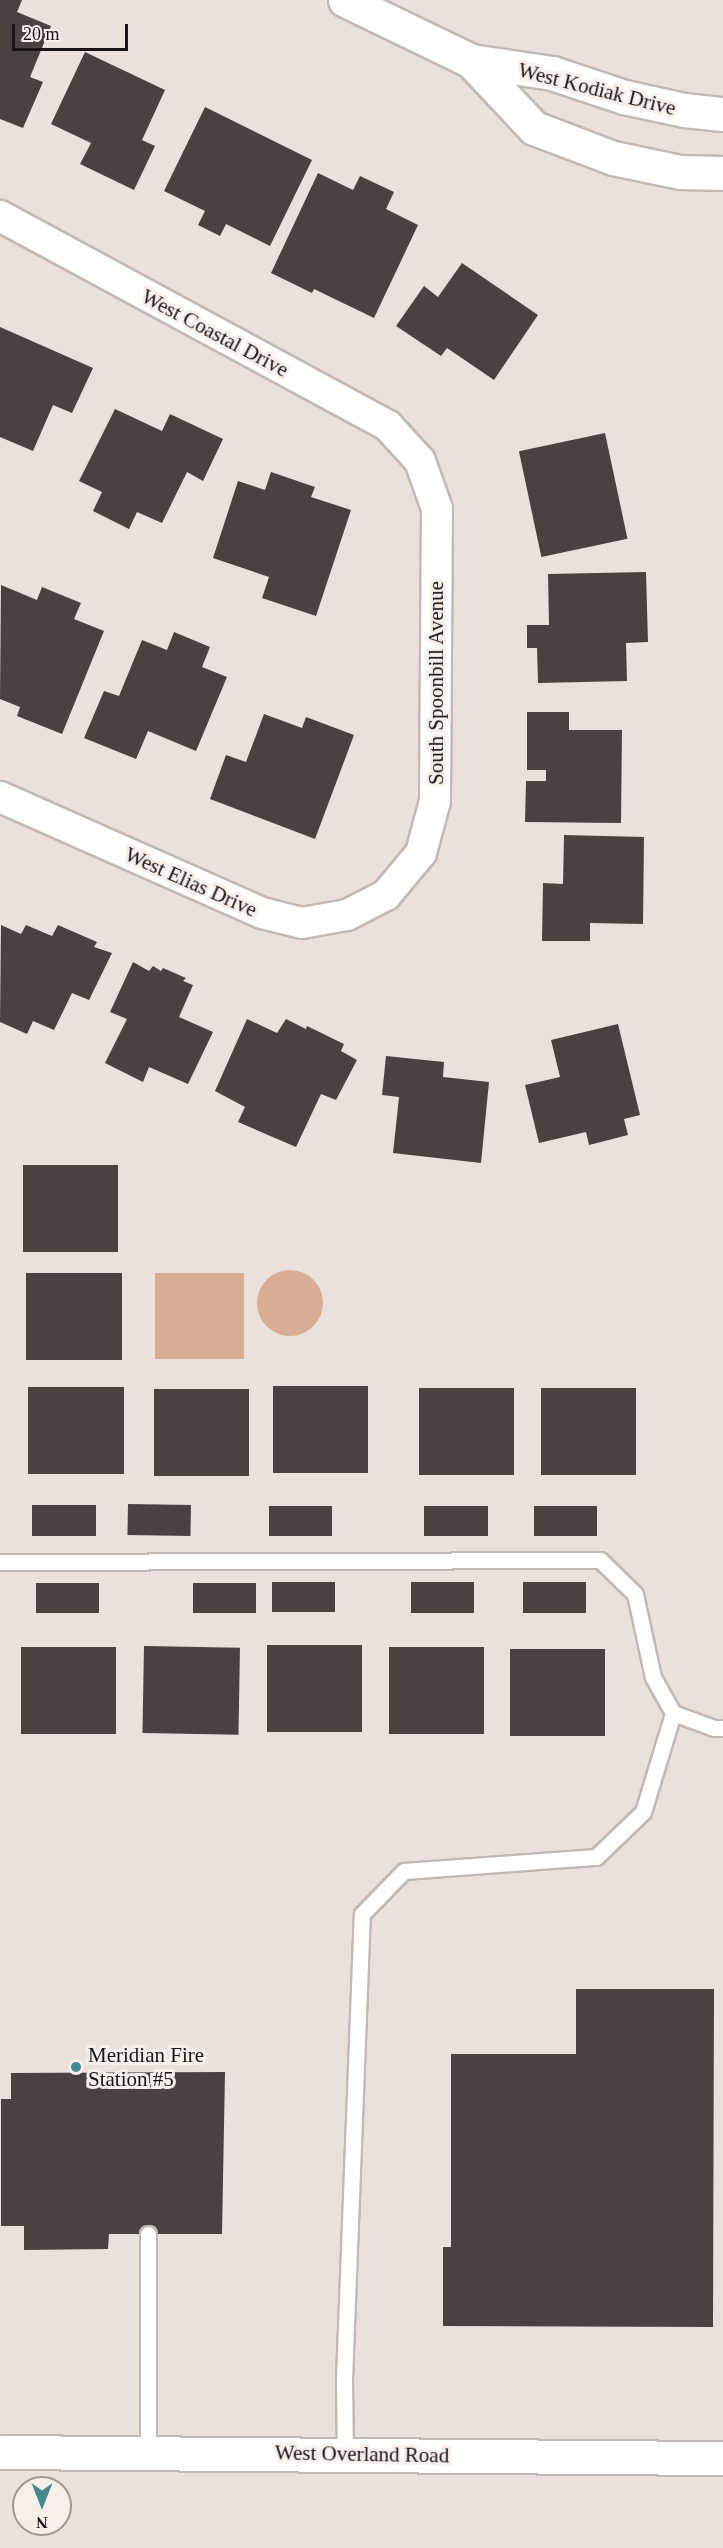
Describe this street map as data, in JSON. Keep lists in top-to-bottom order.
{
  "streets": {
    "street": [
      "West Kodiak Drive",
      "West Coastal Drive",
      "South Spoonbill Avenue",
      "West Elias Drive",
      "West Overland Road"
    ]
  },
  "crossings": [
    ["West Coastal Drive", "South Spoonbill Avenue"],
    ["South Spoonbill Avenue", "West Elias Drive"]
  ],
  "places": ["Meridian Fire Station #5"],
  "scale_bar": "20 m",
  "north": "bottom"
}
